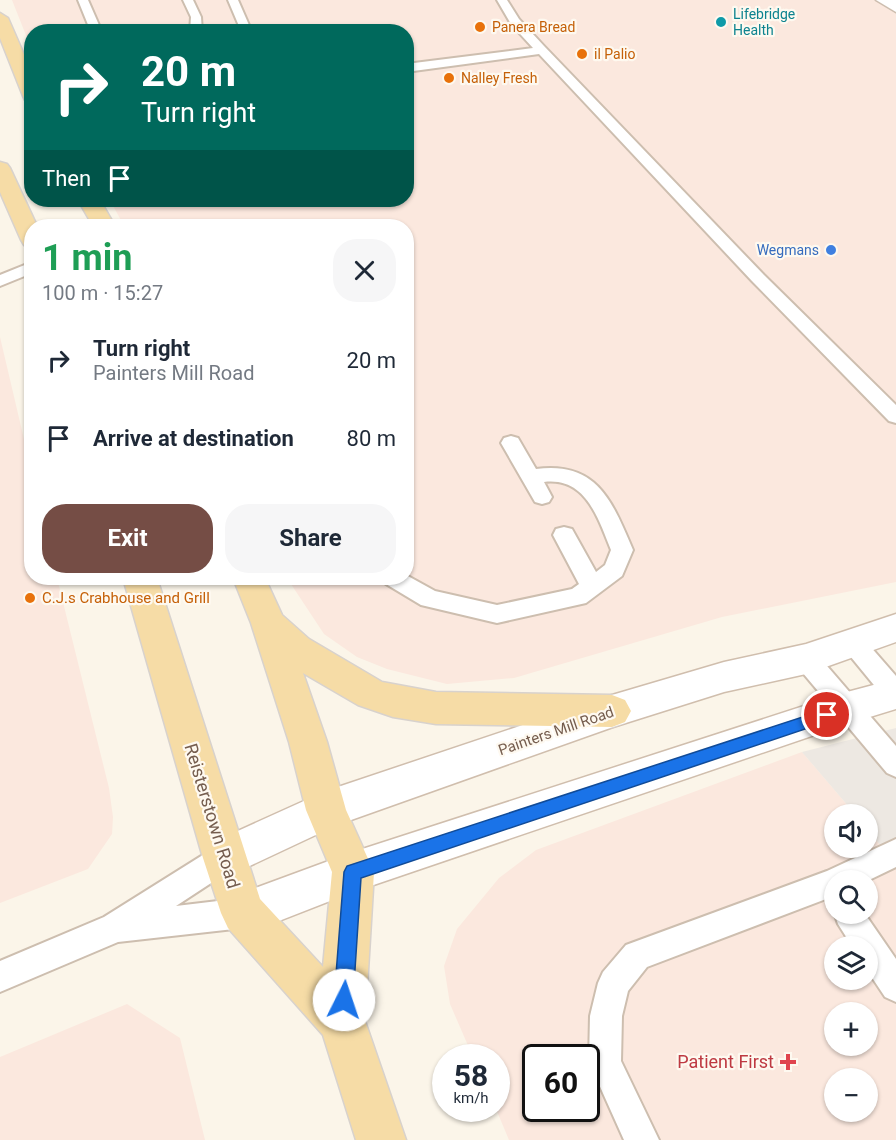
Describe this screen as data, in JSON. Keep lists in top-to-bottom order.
{
  "streets": {
    "main road": ["Painters Mill Road", "Reisterstown Road"]
  },
  "crossings": [
    ["Painters Mill Road", "Reisterstown Road"]
  ],
  "places": {
    "other": [
      "Lifebridge Health",
      "Panera Bread",
      "il Palio",
      "Nalley Fresh",
      "Wegmans",
      "C.J.s Crabhouse and Grill"
    ],
    "health": ["Patient First"]
  },
  "page": {
    "turn": ["20 m", "Turn right"],
    "then": "Then",
    "heading": ["1 min", "100 m · 15:27"],
    "list": [
      {
        "name": "Turn right",
        "note": "Painters Mill Road",
        "value": "20 m"
      },
      {
        "name": "Arrive at destination",
        "value": "80 m"
      }
    ],
    "buttons": ["Exit", "Share"],
    "map_buttons": ["+", "−"],
    "speed": "58 km/h",
    "limit": "60"
  }
}
